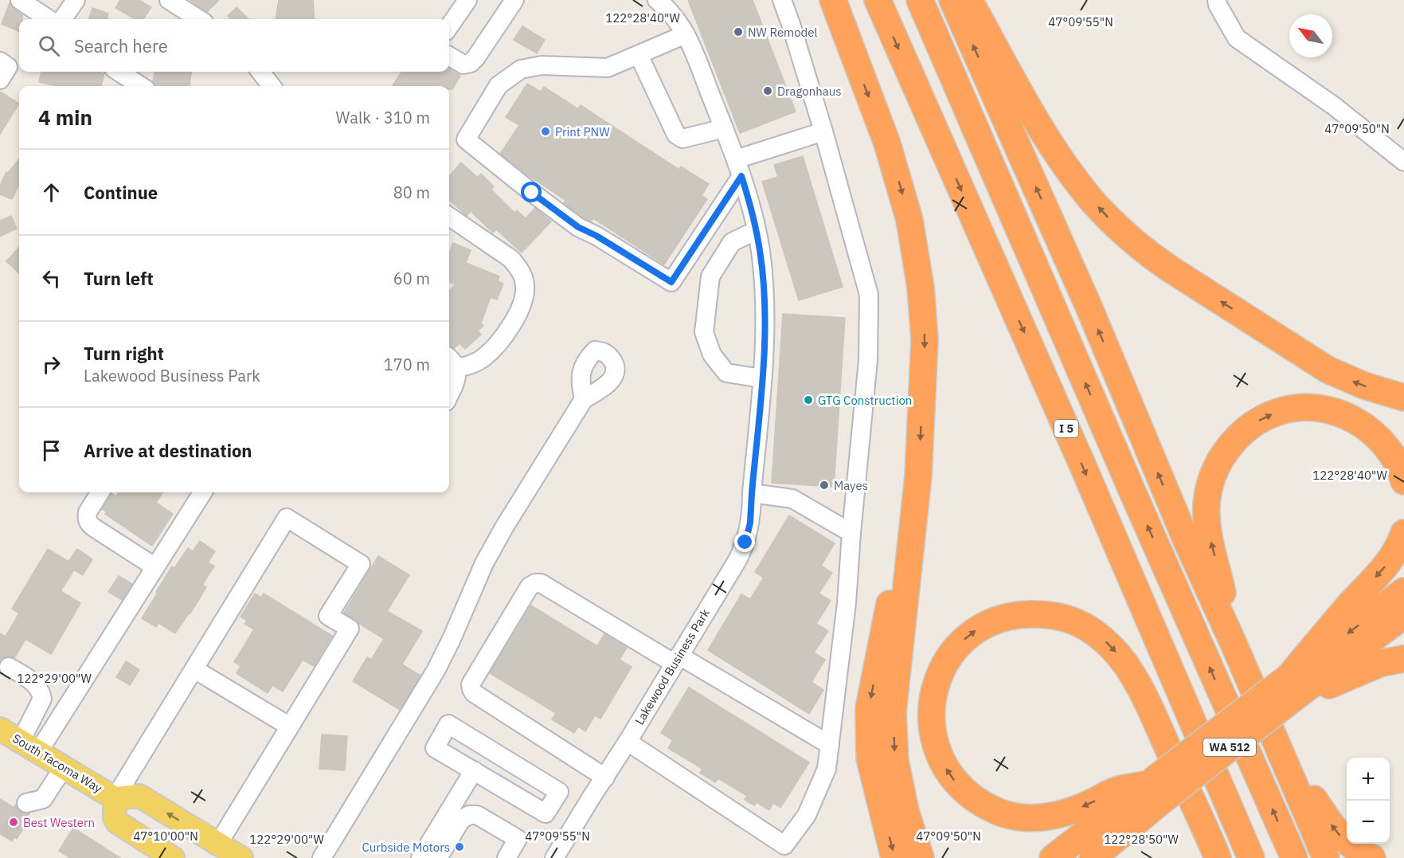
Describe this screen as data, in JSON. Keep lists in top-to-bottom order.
{
  "streets": {
    "highway": ["I 5", "WA 512"],
    "main road": ["South Tacoma Way"],
    "street": ["Lakewood Business Park"]
  },
  "places": [
    "NW Remodel",
    "Dragonhaus",
    "Print PNW",
    "GTG Construction",
    "Mayes",
    "Best Western",
    "Curbside Motors"
  ],
  "north": "top left",
  "page": {
    "search": "Search here",
    "heading": ["4 min", "Walk · 310 m"],
    "list": [
      ["Continue", "80 m"],
      ["Turn left", "60 m"],
      ["Turn right", "Lakewood Business Park", "170 m"],
      "Arrive at destination"
    ],
    "map_buttons": ["+", "−"]
  },
  "coordinates": [
    "122°28'40\"W",
    "47°09'55\"N",
    "47°09'50\"N",
    "122°29'00\"W",
    "47°10'00\"N",
    "122°28'50\"W"
  ]
}
